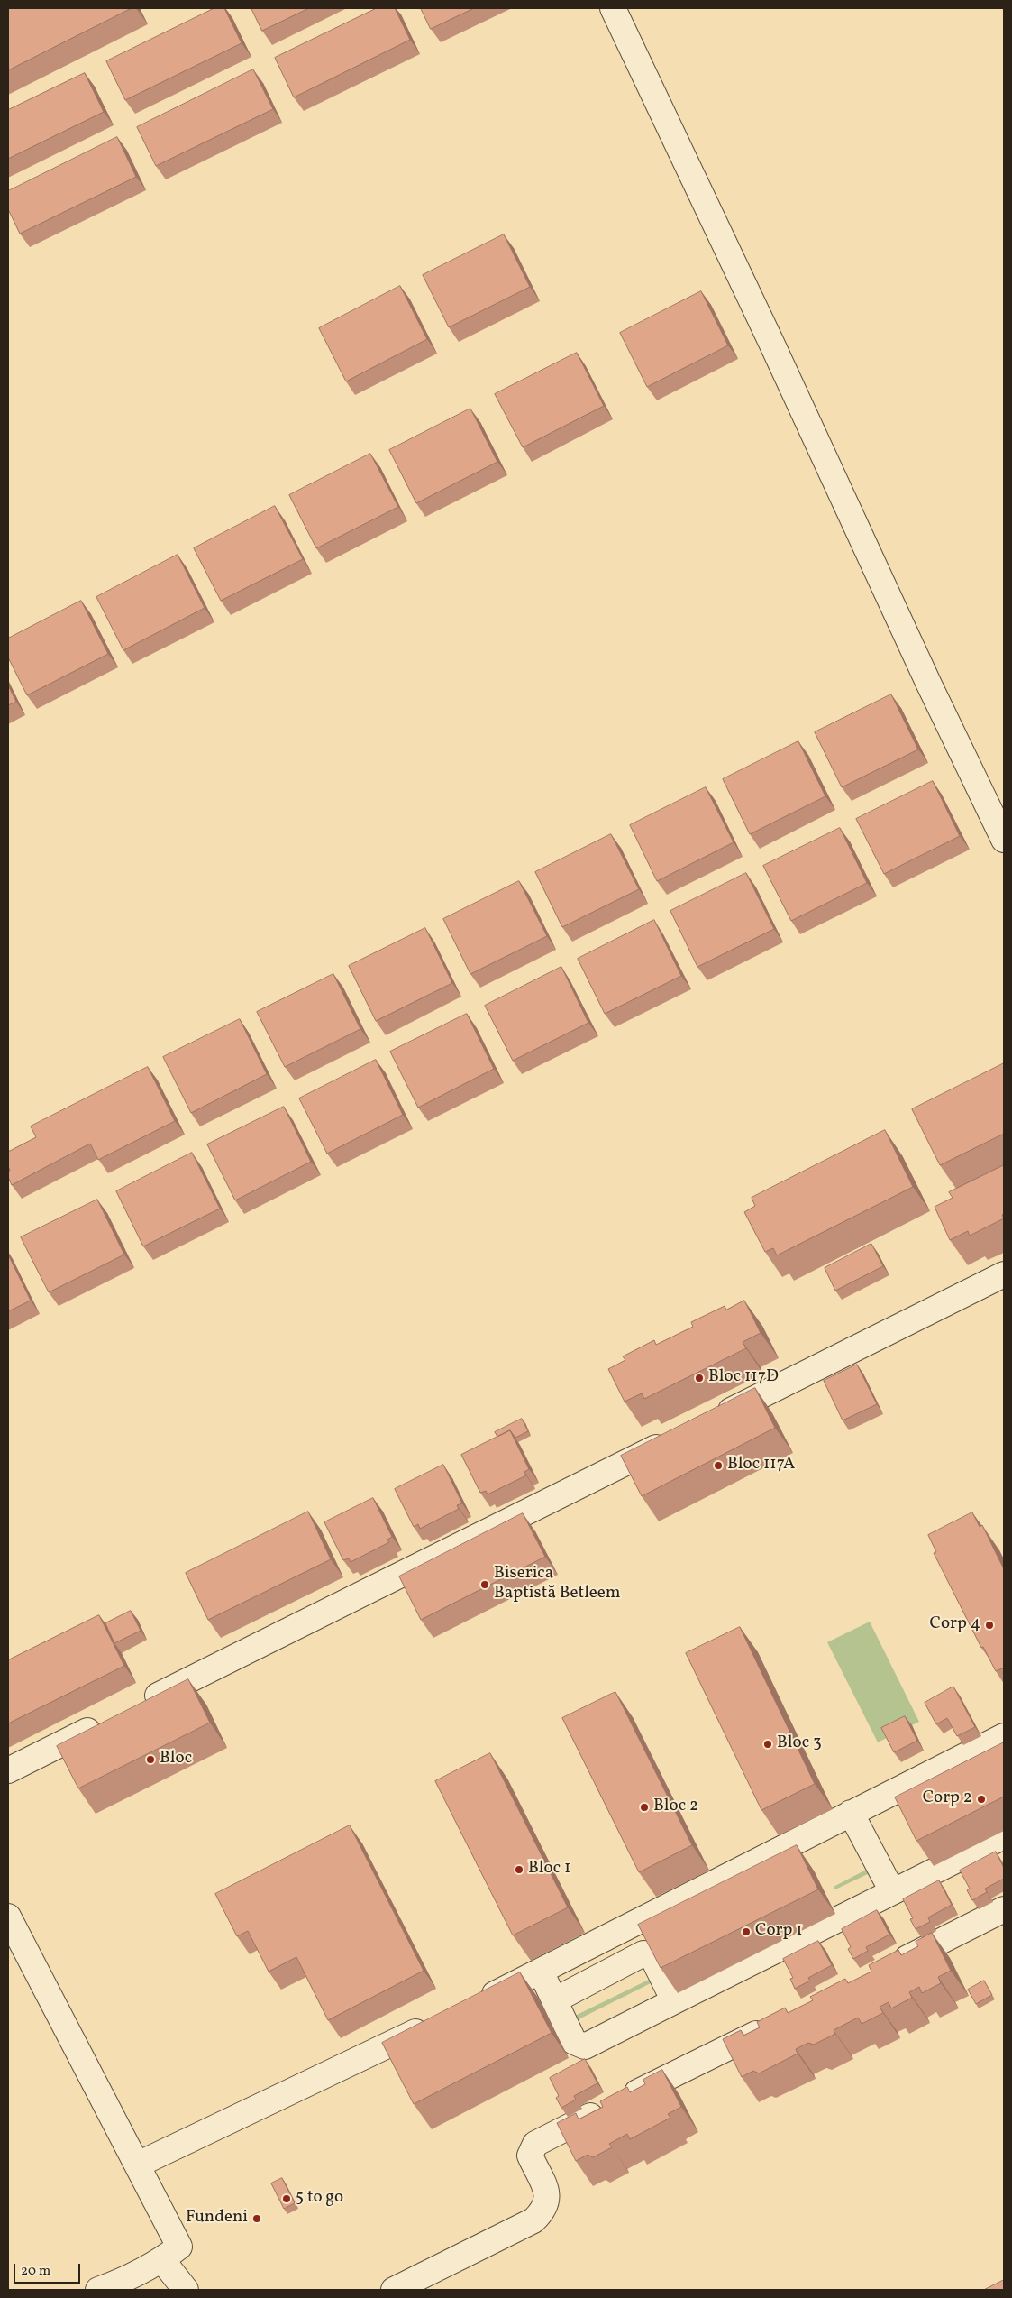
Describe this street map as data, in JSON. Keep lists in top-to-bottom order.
{
  "places": [
    "Bloc 117D",
    "Bloc 117A",
    "Biserica Baptistă Betleem",
    "Corp 4",
    "Bloc 3",
    "Bloc",
    "Corp 2",
    "Bloc 2",
    "Bloc 1",
    "Corp 1",
    "5 to go",
    "Fundeni"
  ],
  "scale_bar": "20 m"
}
